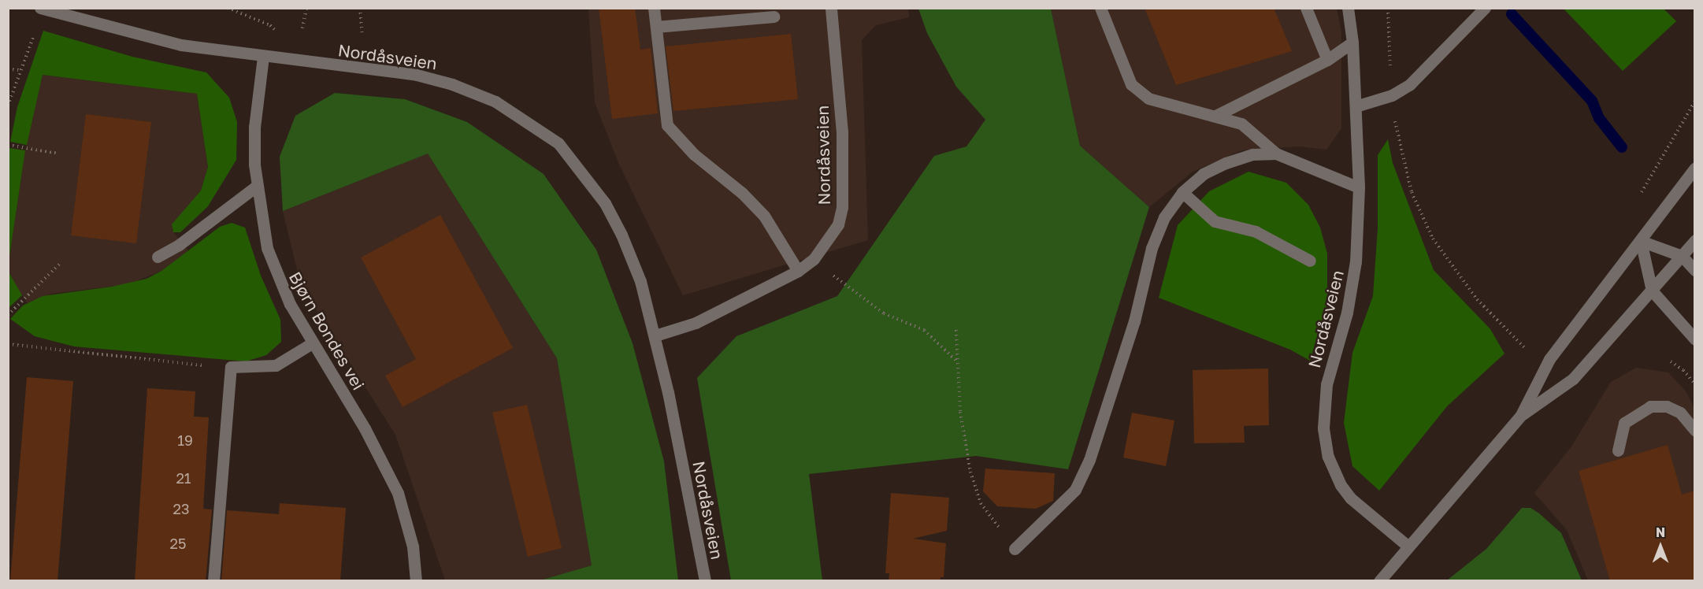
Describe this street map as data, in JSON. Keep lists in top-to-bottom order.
{
  "streets": {
    "street": ["Nordåsveien", "Bjørn Bondes vei"]
  },
  "crossings": [
    ["Nordåsveien", "Bjørn Bondes vei"]
  ],
  "house_numbers": [
    "19",
    "21",
    "23",
    "25"
  ],
  "north": "top"
}
